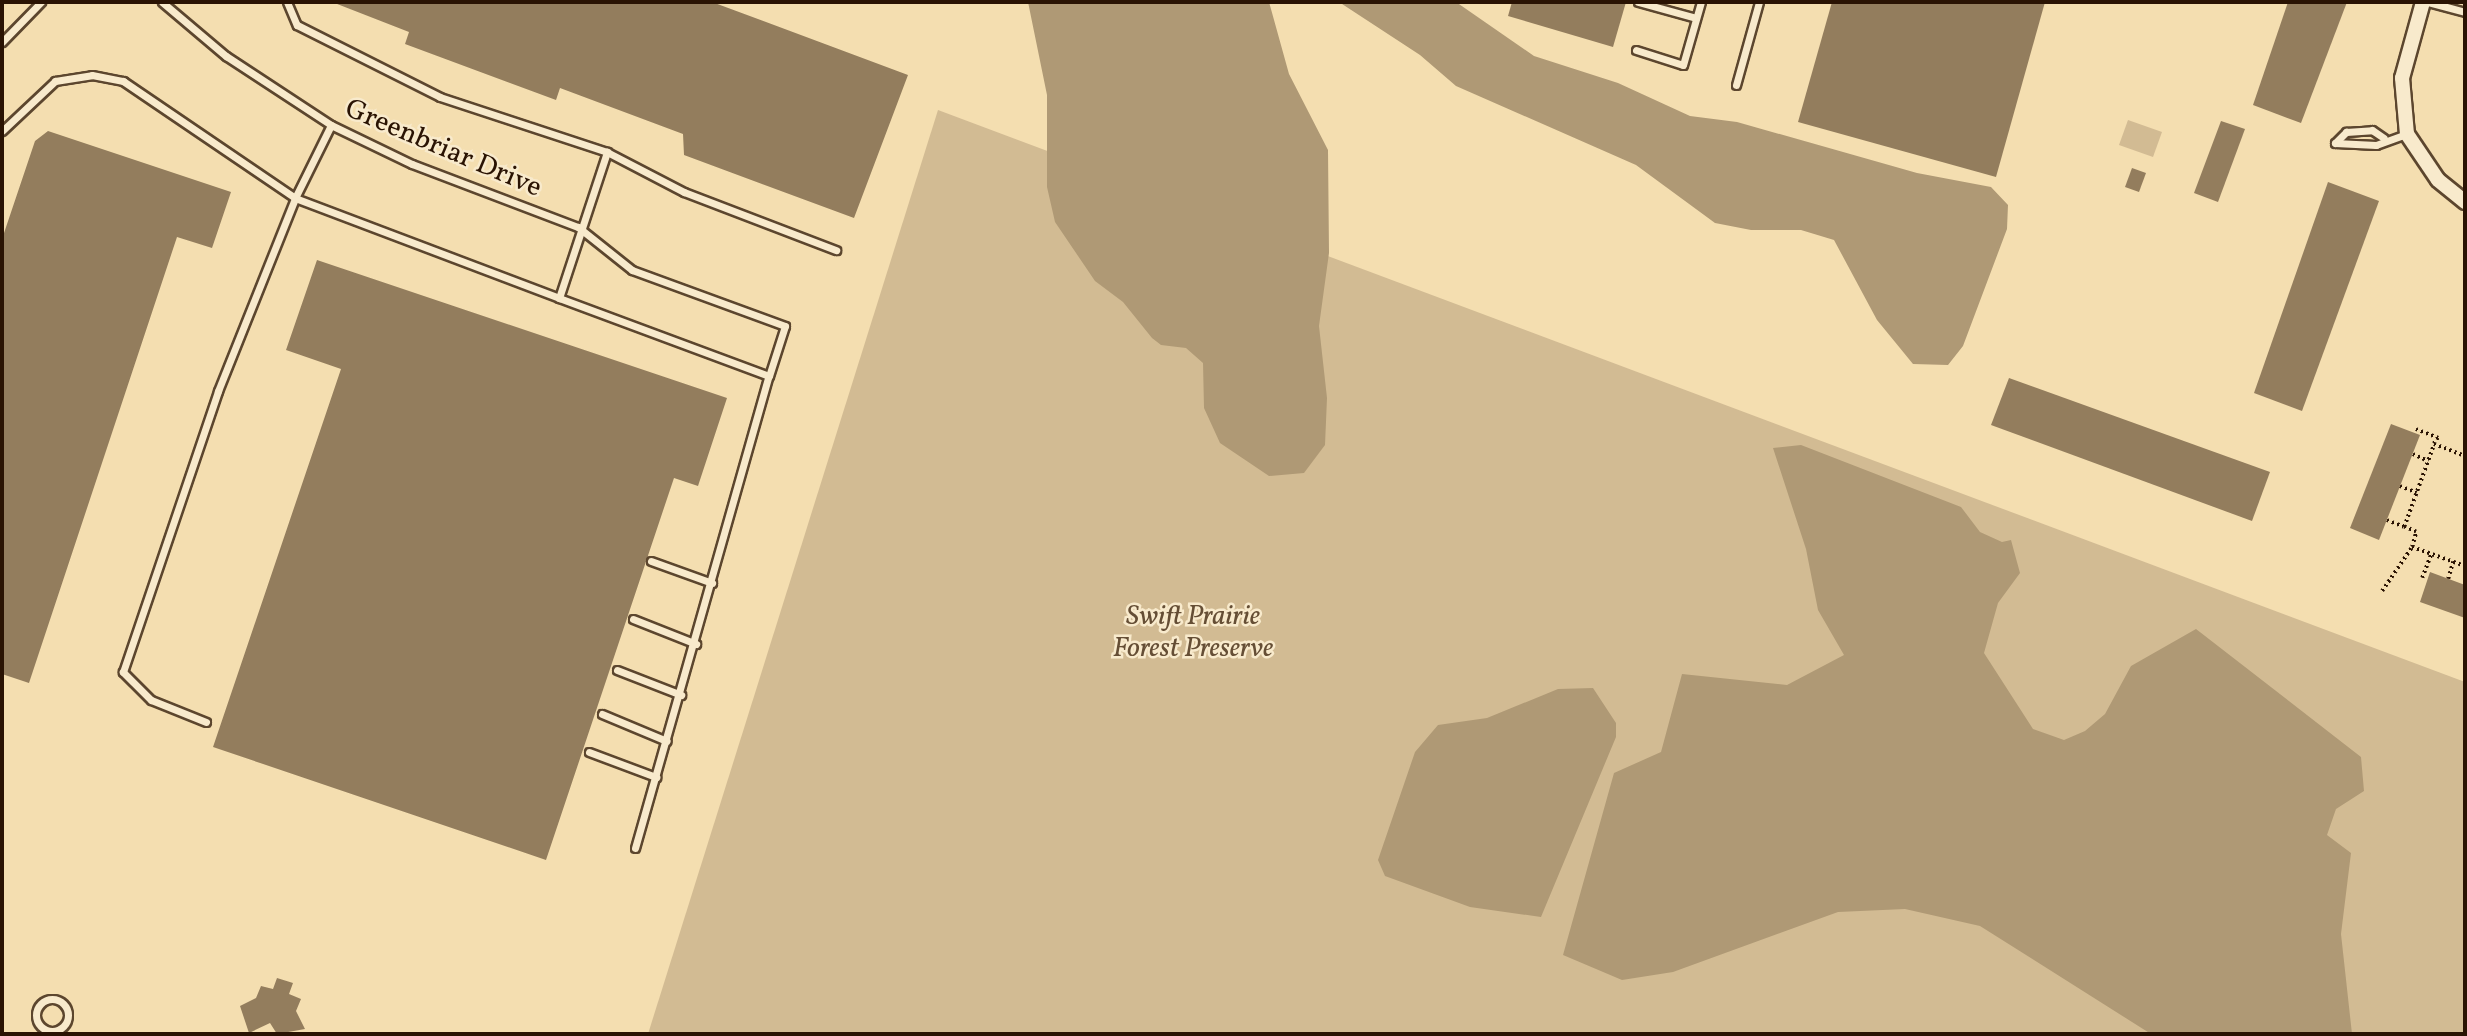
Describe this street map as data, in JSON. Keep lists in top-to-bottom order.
{
  "streets": {
    "lane": ["Greenbriar Drive"]
  },
  "parks": ["Swift Prairie Forest Preserve"]
}
